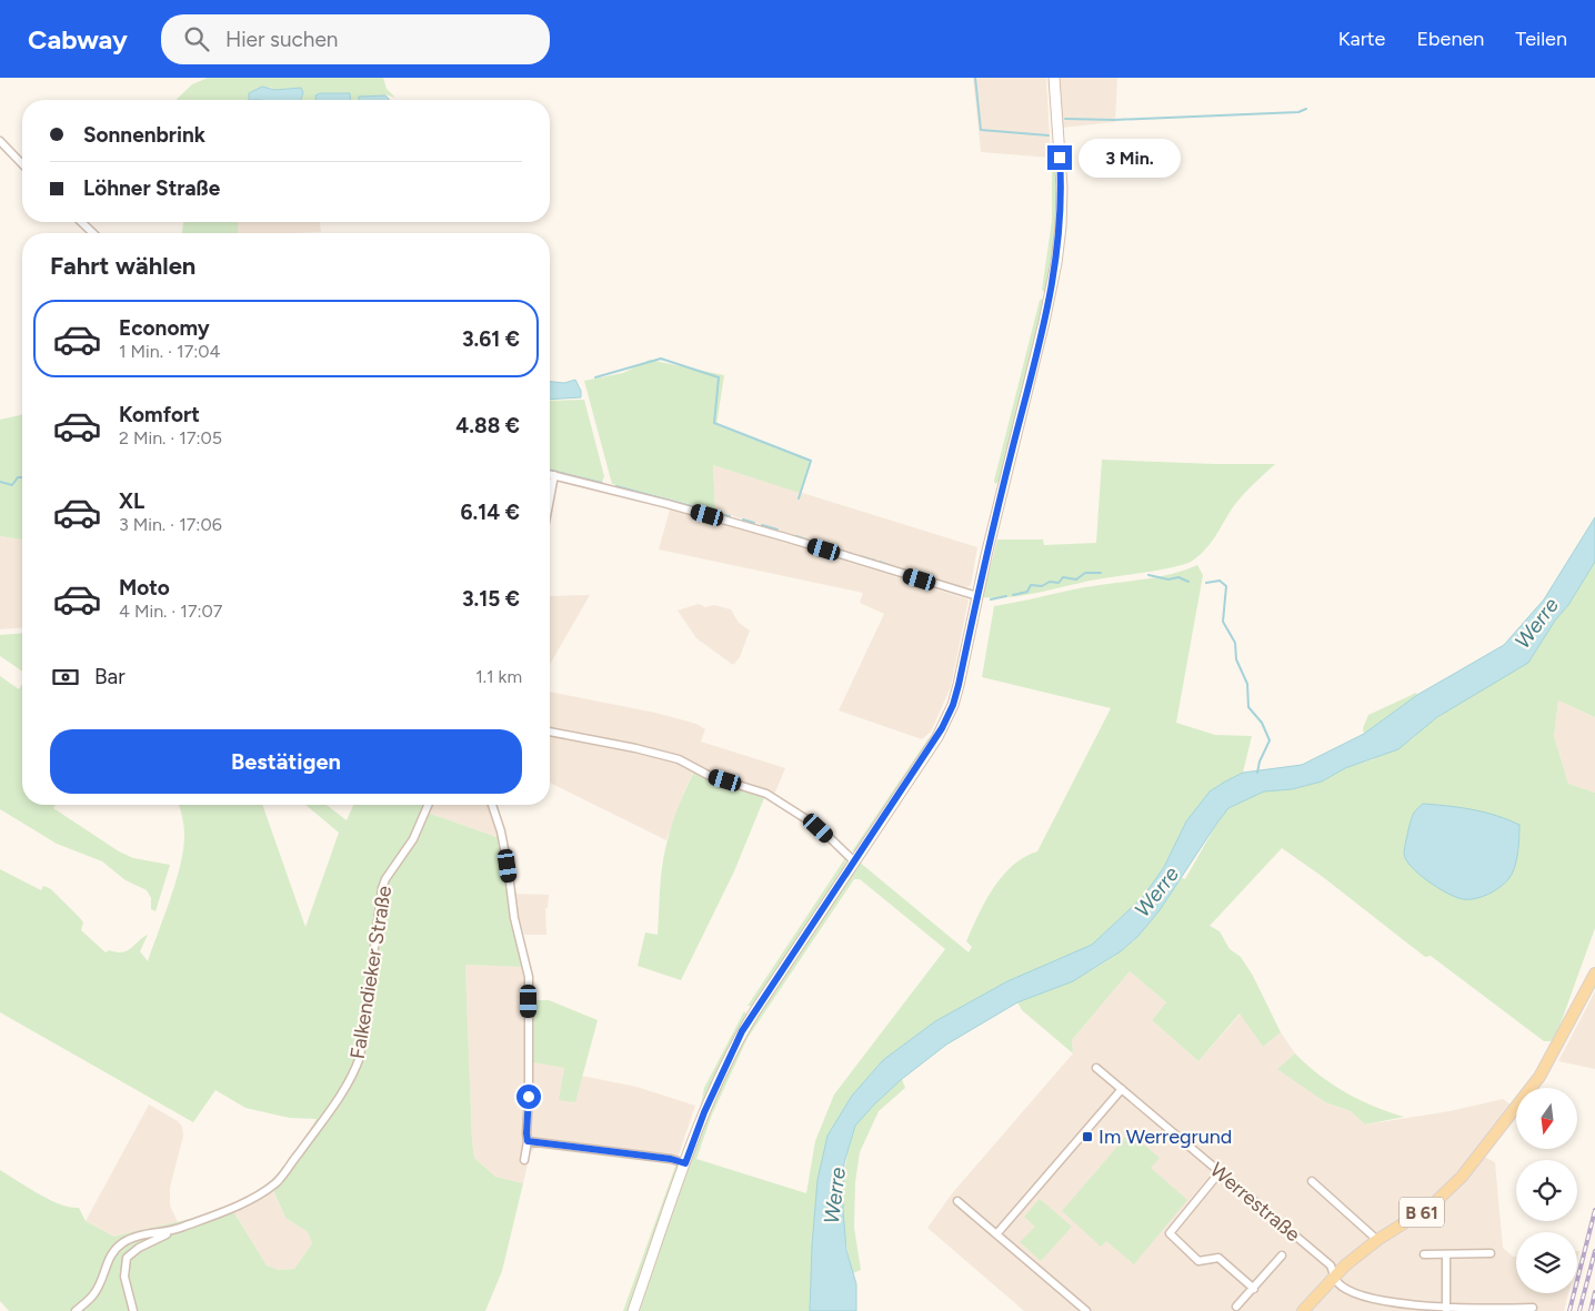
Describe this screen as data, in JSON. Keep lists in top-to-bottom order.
{
  "streets": {
    "main road": ["B 61"],
    "street": ["Falkendieker Straße", "Werrestraße"]
  },
  "crossings": [
    ["Werrestraße", "B 61"]
  ],
  "water": ["Werre"],
  "places": {
    "transit": ["Im Werregrund"]
  },
  "north": "bottom",
  "page": {
    "header": "Cabway",
    "search": "Hier suchen",
    "nav": ["Karte", "Ebenen", "Teilen"],
    "banner": ["Sonnenbrink", "Löhner Straße"],
    "bubble": "3 Min.",
    "heading": "Fahrt wählen",
    "list": [
      {
        "name": "Economy",
        "note": "1 Min. · 17:04",
        "value": "3.61 €"
      },
      {
        "name": "Komfort",
        "note": "2 Min. · 17:05",
        "value": "4.88 €"
      },
      {
        "name": "XL",
        "note": "3 Min. · 17:06",
        "value": "6.14 €"
      },
      {
        "name": "Moto",
        "note": "4 Min. · 17:07",
        "value": "3.15 €"
      }
    ],
    "pay": ["Bar", "1.1 km"],
    "buttons": "Bestätigen"
  }
}
